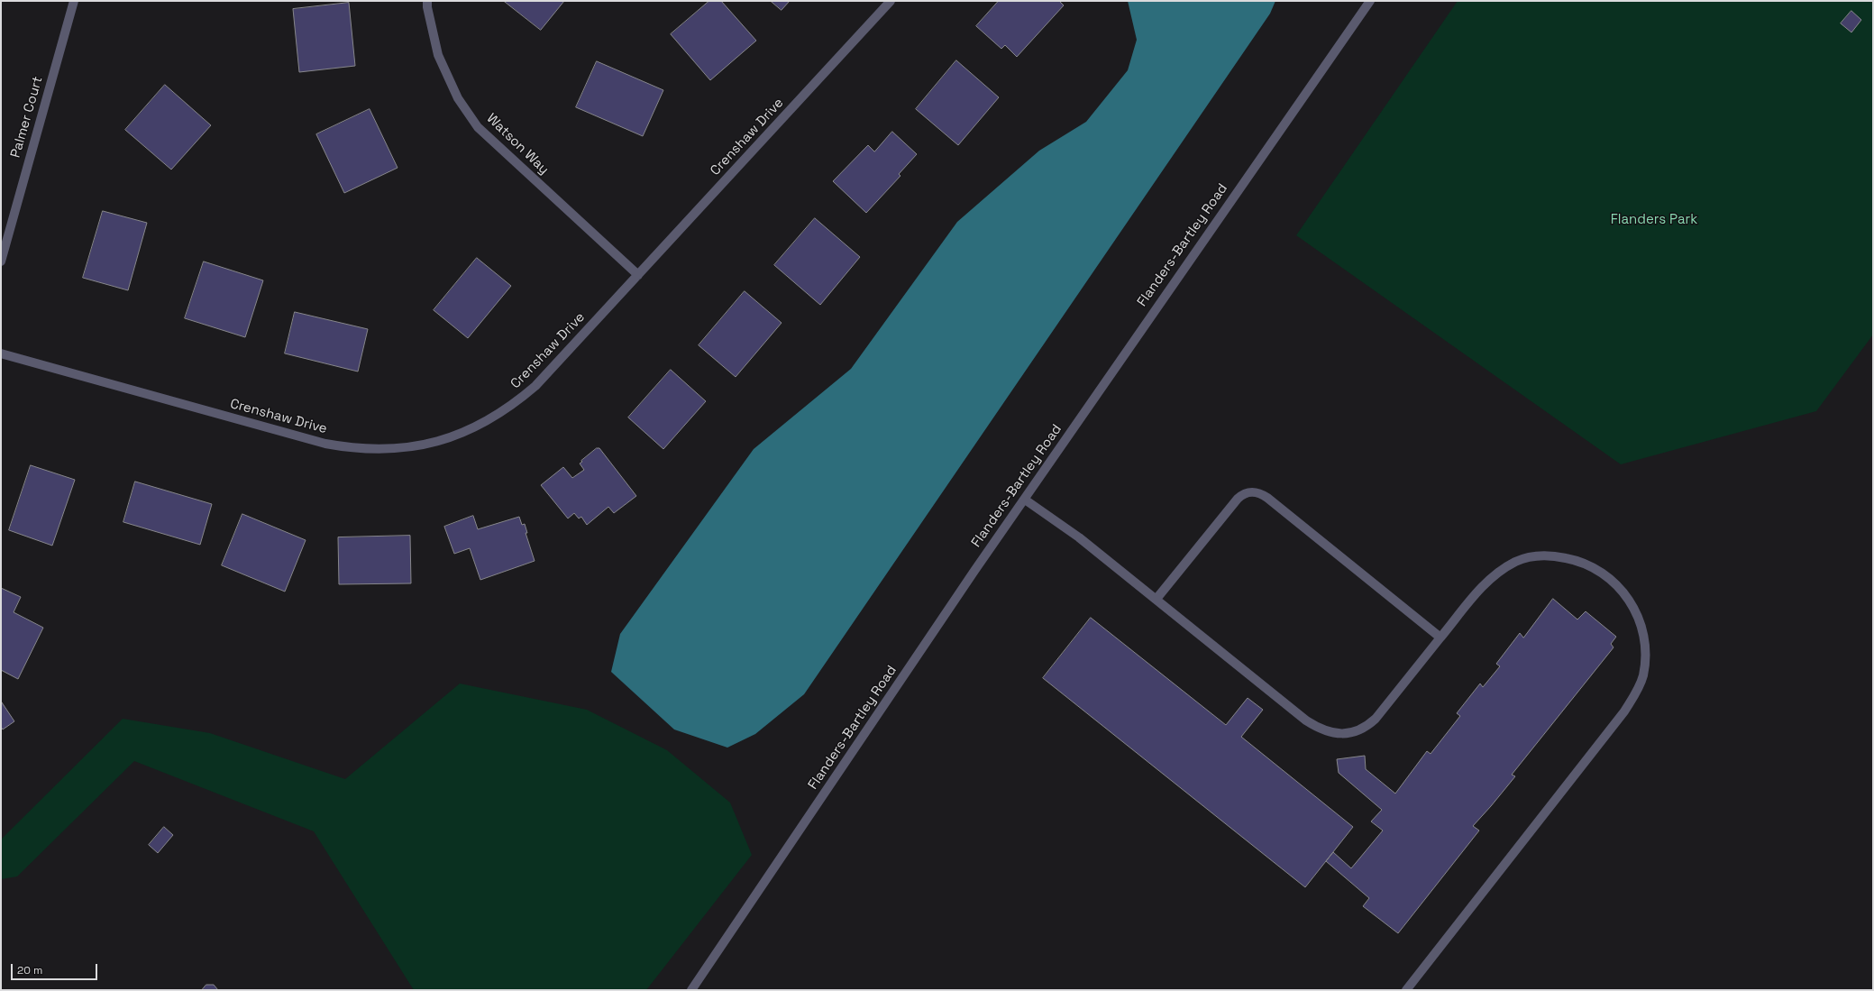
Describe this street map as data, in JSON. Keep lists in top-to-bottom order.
{
  "streets": {
    "street": [
      "Palmer Court",
      "Crenshaw Drive",
      "Watson Way",
      "Flanders-Bartley Road"
    ]
  },
  "crossings": [
    ["Crenshaw Drive", "Watson Way"]
  ],
  "parks": ["Flanders Park"],
  "scale_bar": "20 m"
}
